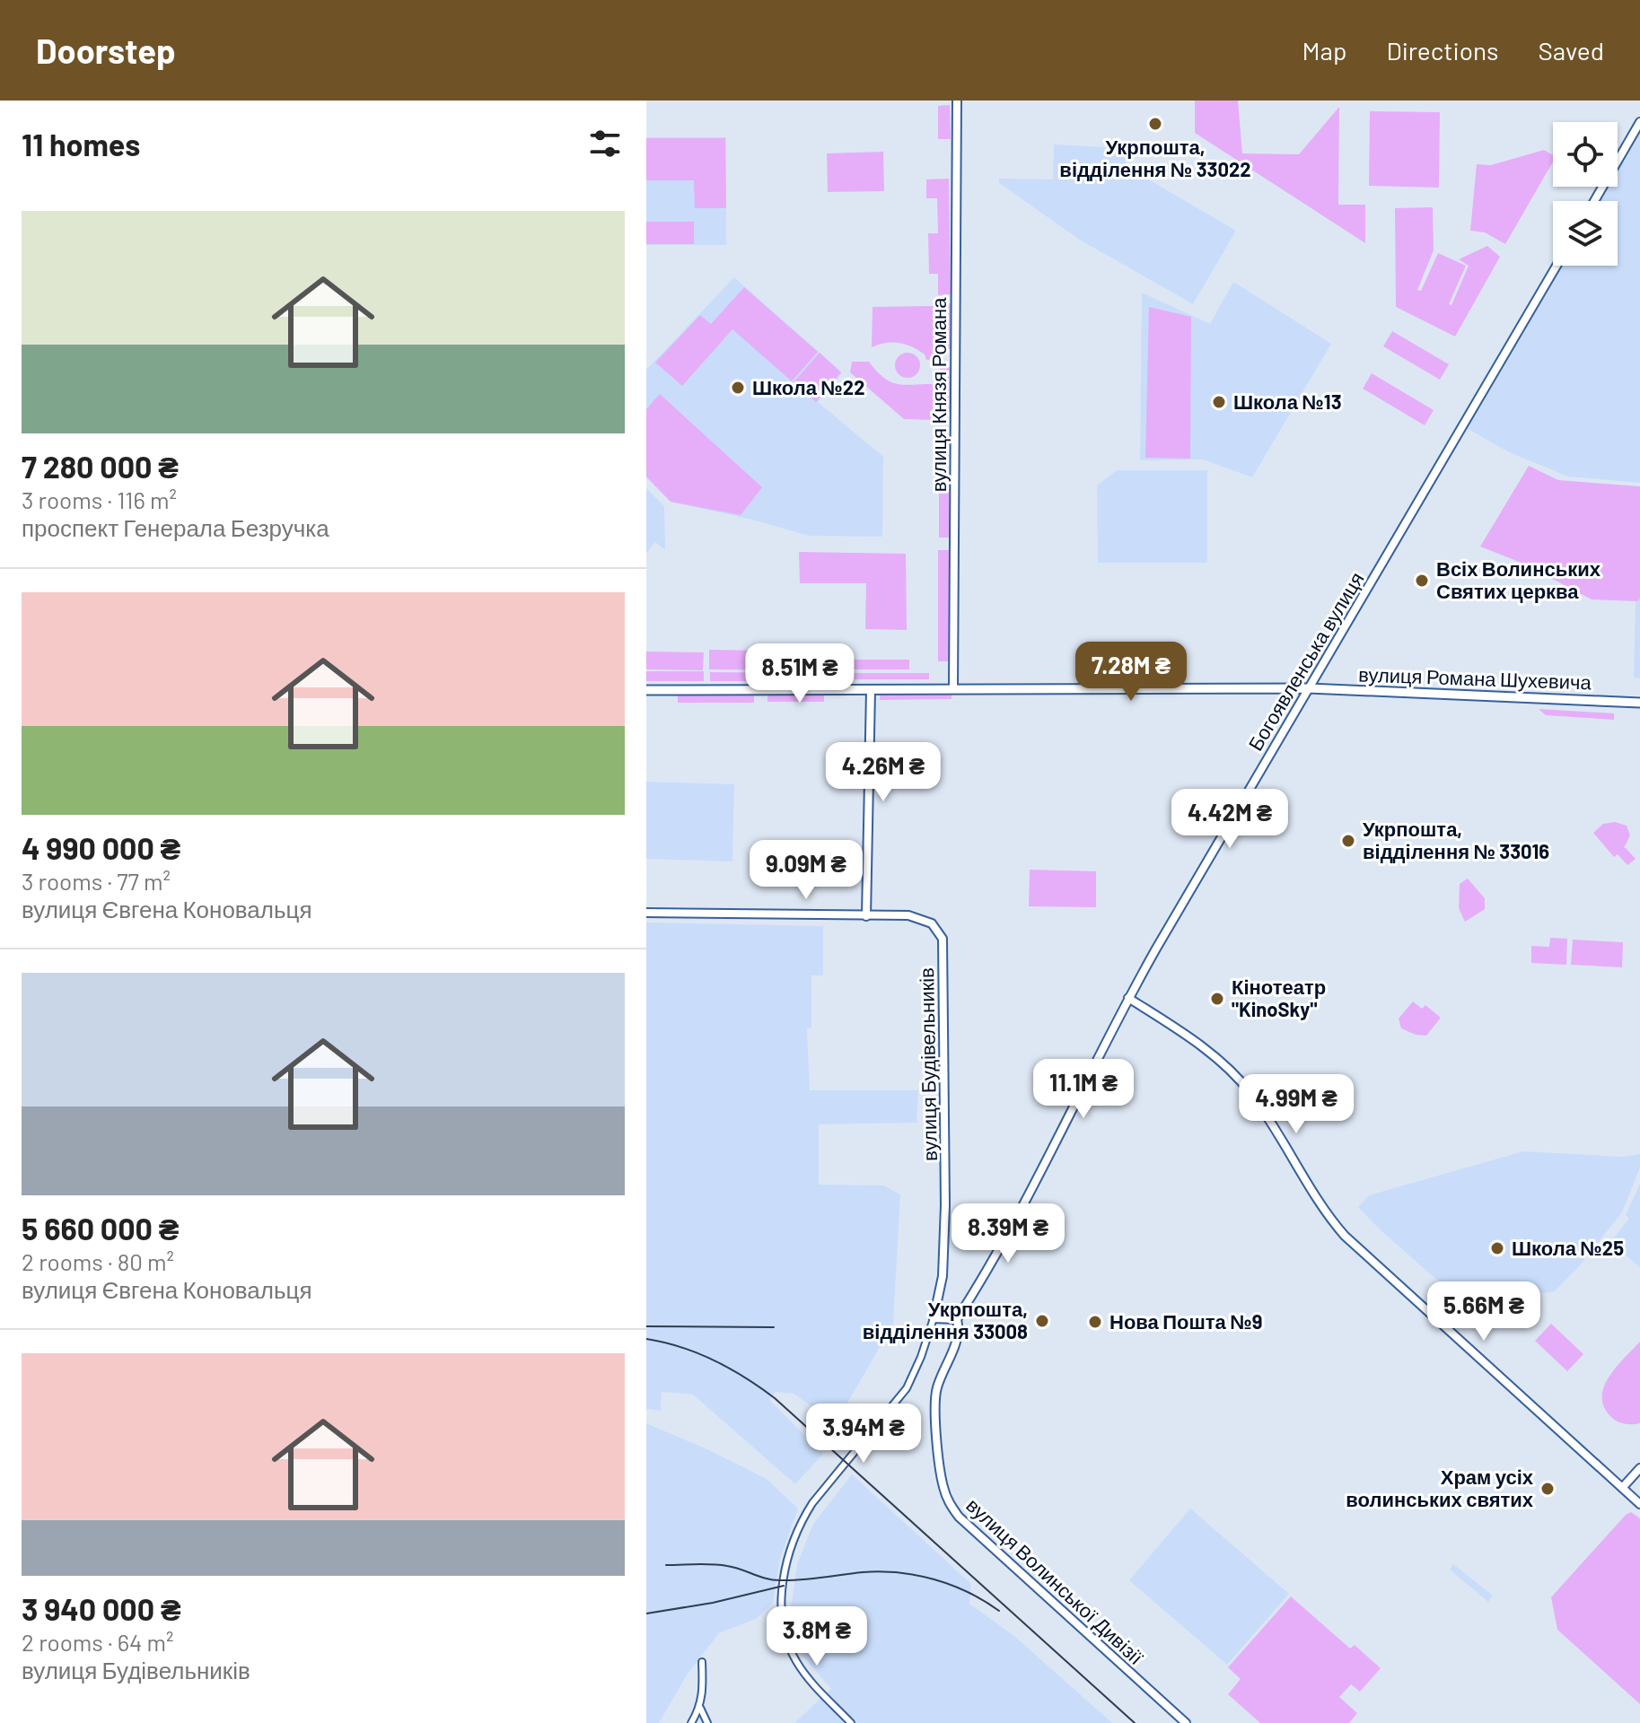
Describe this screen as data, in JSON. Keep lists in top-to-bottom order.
{
  "streets": {
    "main road": ["вулиця Романа Шухевича"],
    "street": [
      "вулиця Князя Романа",
      "Богоявленська вулиця",
      "вулиця Будівельників",
      "вулиця Волинської Дивізії"
    ]
  },
  "crossings": [
    ["вулиця Князя Романа", "вулиця Романа Шухевича"],
    ["Богоявленська вулиця", "вулиця Романа Шухевича"],
    ["Богоявленська вулиця", "вулиця Волинської Дивізії"]
  ],
  "places": [
    "Укрпошта, відділення № 33022",
    "Школа №22",
    "Школа №13",
    "Всіх Волинських Святих церква",
    "Укрпошта, відділення № 33016",
    "Кінотеатр \"KinoSky\"",
    "Школа №25",
    "Укрпошта, відділення 33008",
    "Нова Пошта №9",
    "Храм усіх волинських святих"
  ],
  "page": {
    "header": "Doorstep",
    "nav": ["Map", "Directions", "Saved"],
    "heading": "11 homes",
    "list": [
      {
        "name": "7 280 000 ₴",
        "note": "3 rooms · 116 m² · проспект Генерала Безручка"
      },
      {
        "name": "4 990 000 ₴",
        "note": "3 rooms · 77 m² · вулиця Євгена Коновальця"
      },
      {
        "name": "5 660 000 ₴",
        "note": "2 rooms · 80 m² · вулиця Євгена Коновальця"
      },
      {
        "name": "3 940 000 ₴",
        "note": "2 rooms · 64 m² · вулиця Будівельників"
      }
    ],
    "price": [
      "7.28M ₴",
      "8.51M ₴",
      "4.26M ₴",
      "4.42M ₴",
      "9.09M ₴",
      "11.1M ₴",
      "4.99M ₴",
      "8.39M ₴",
      "5.66M ₴",
      "3.94M ₴",
      "3.8M ₴"
    ]
  }
}
